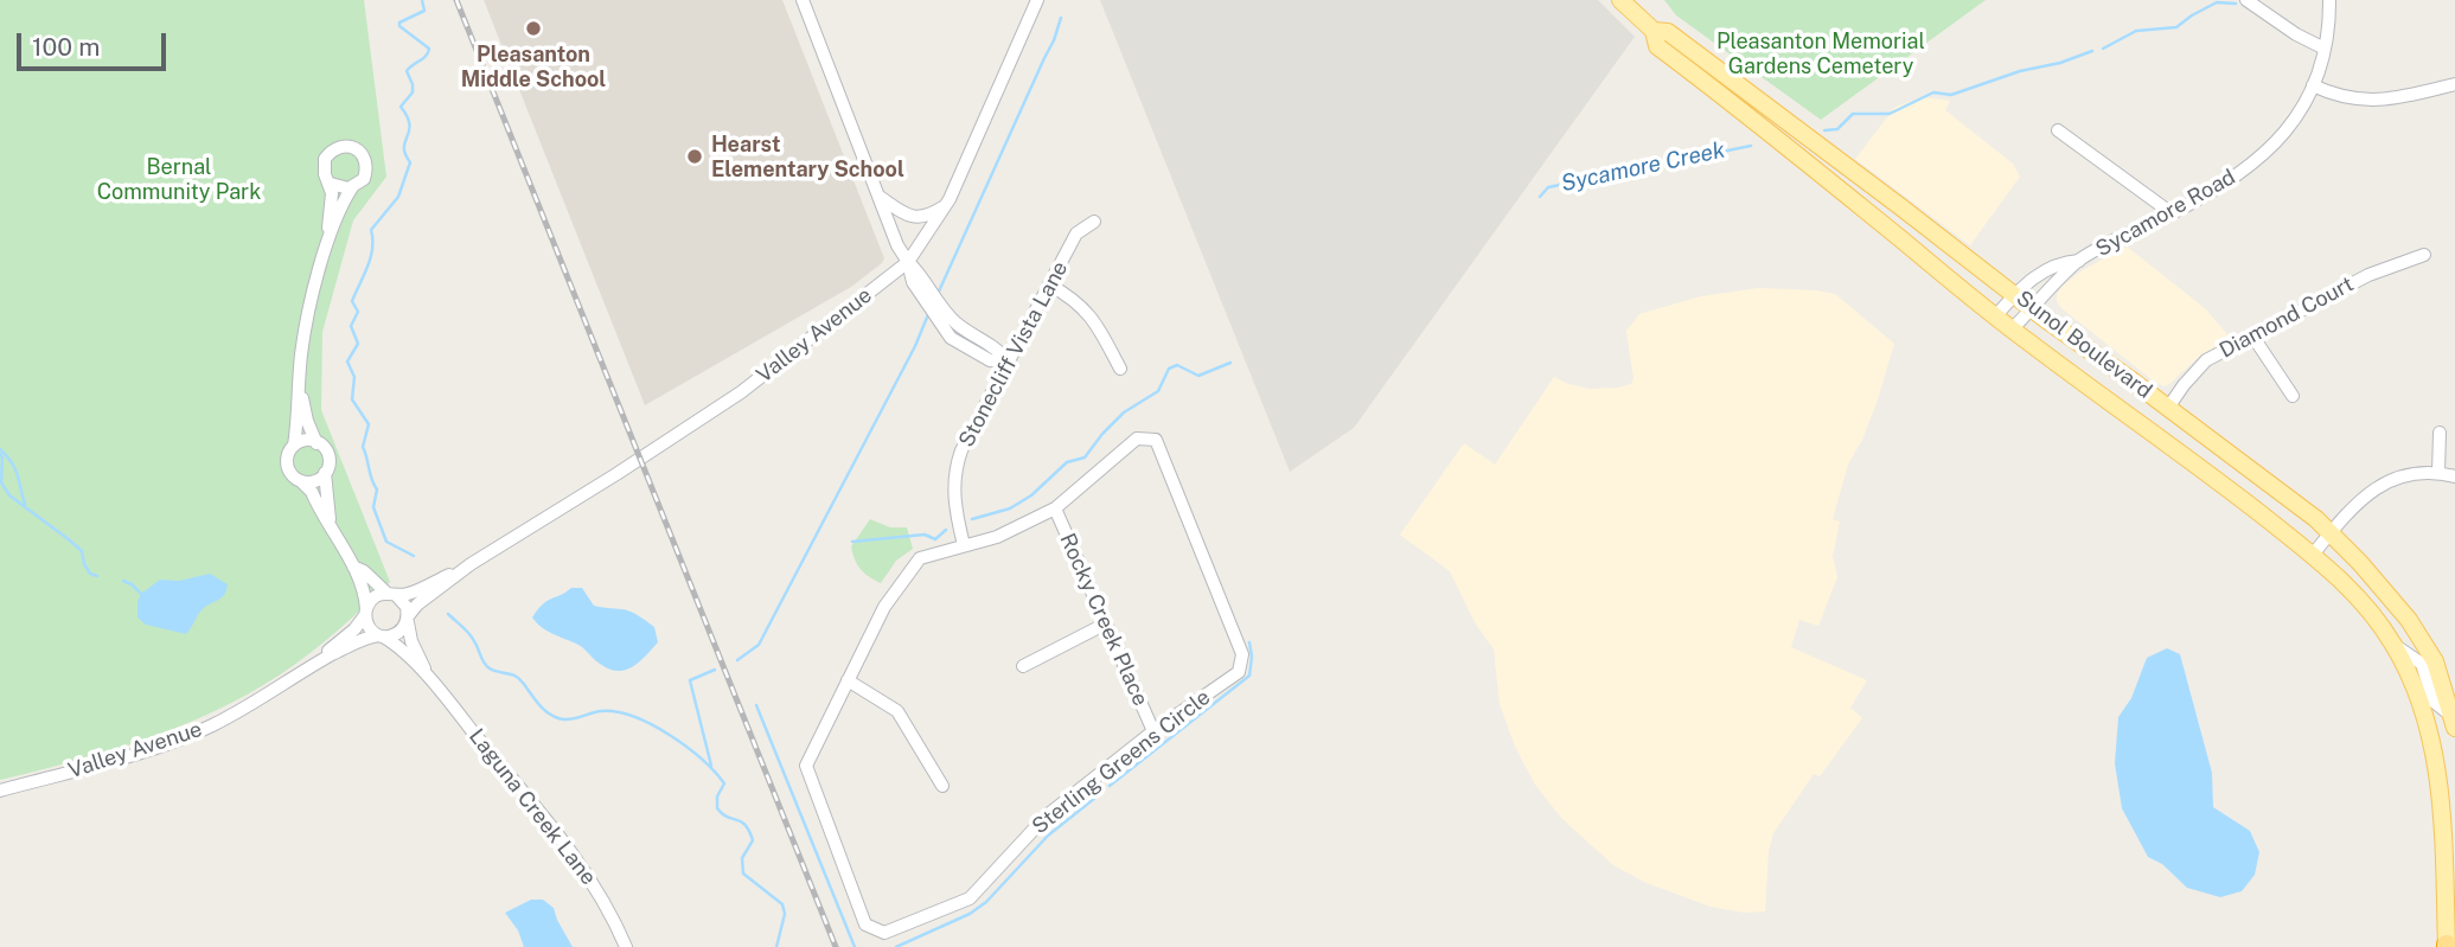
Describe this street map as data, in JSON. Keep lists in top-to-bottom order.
{
  "streets": {
    "main road": ["Sunol Boulevard"],
    "street": [
      "Sycamore Road",
      "Diamond Court",
      "Valley Avenue",
      "Stonecliff Vista Lane",
      "Rocky Creek Place",
      "Sterling Greens Circle",
      "Laguna Creek Lane"
    ]
  },
  "crossings": [
    ["Sycamore Road", "Sunol Boulevard"],
    ["Diamond Court", "Sunol Boulevard"],
    ["Valley Avenue", "Laguna Creek Lane"],
    ["Stonecliff Vista Lane", "Sterling Greens Circle"],
    ["Rocky Creek Place", "Sterling Greens Circle"]
  ],
  "water": ["Sycamore Creek"],
  "parks": ["Pleasanton Memorial Gardens Cemetery", "Bernal Community Park"],
  "places": ["Pleasanton Middle School", "Hearst Elementary School"],
  "scale_bar": "100 m"
}
